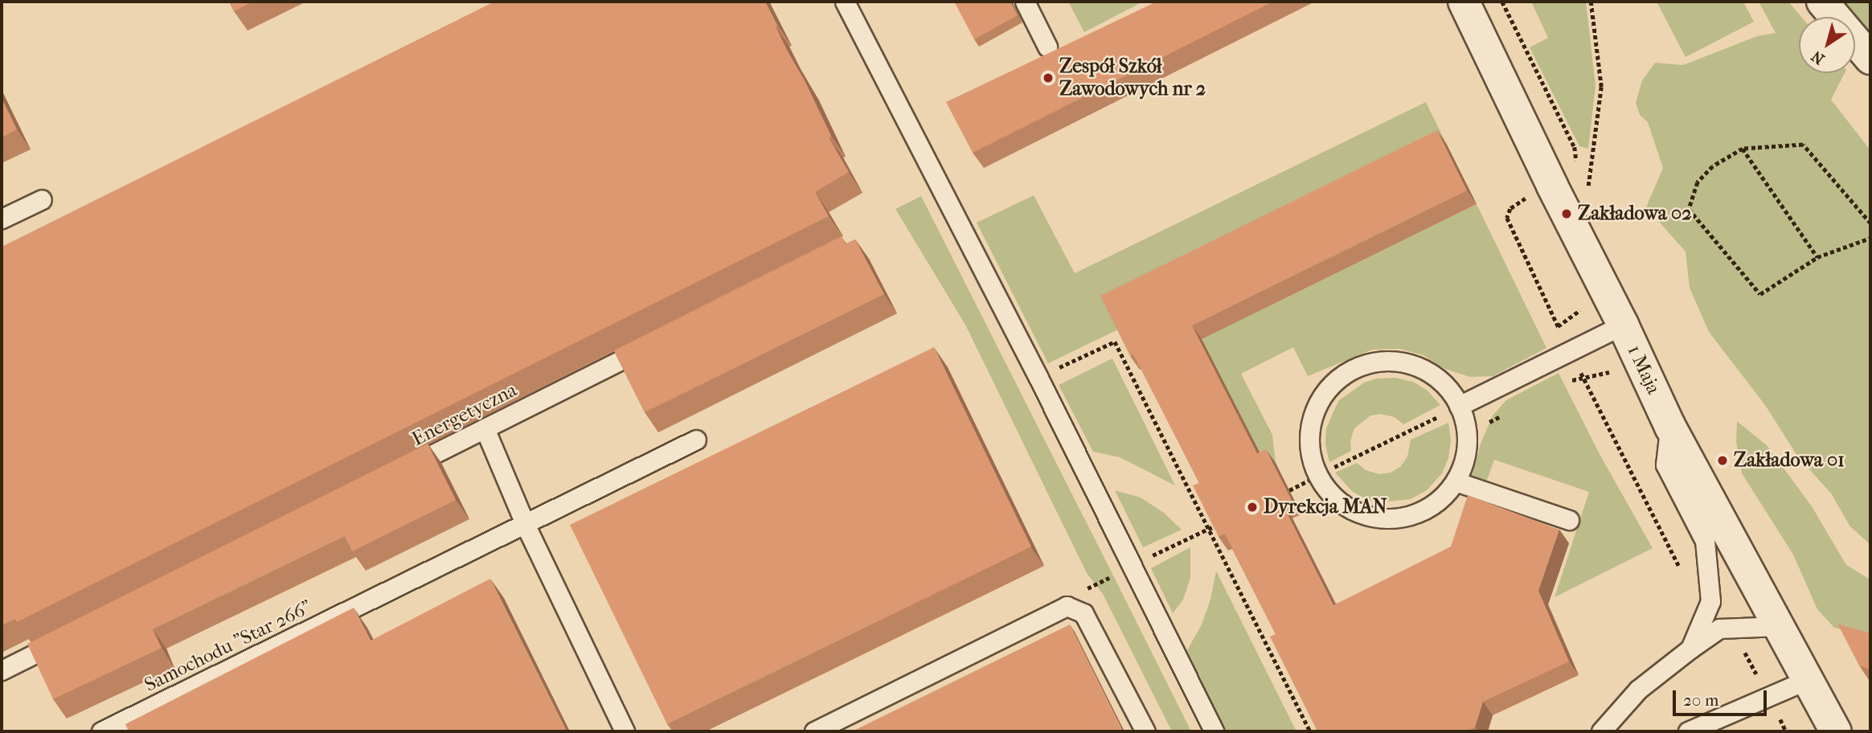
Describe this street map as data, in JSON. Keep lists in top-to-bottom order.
{
  "streets": {
    "street": ["1 Maja"],
    "lane": ["Energetyczna", "Samochodu \"Star 266\""]
  },
  "places": [
    "Zespół Szkół Zawodowych nr 2",
    "Zakładowa 02",
    "Zakładowa 01",
    "Dyrekcja MAN"
  ],
  "scale_bar": "20 m",
  "north": "bottom left"
}
